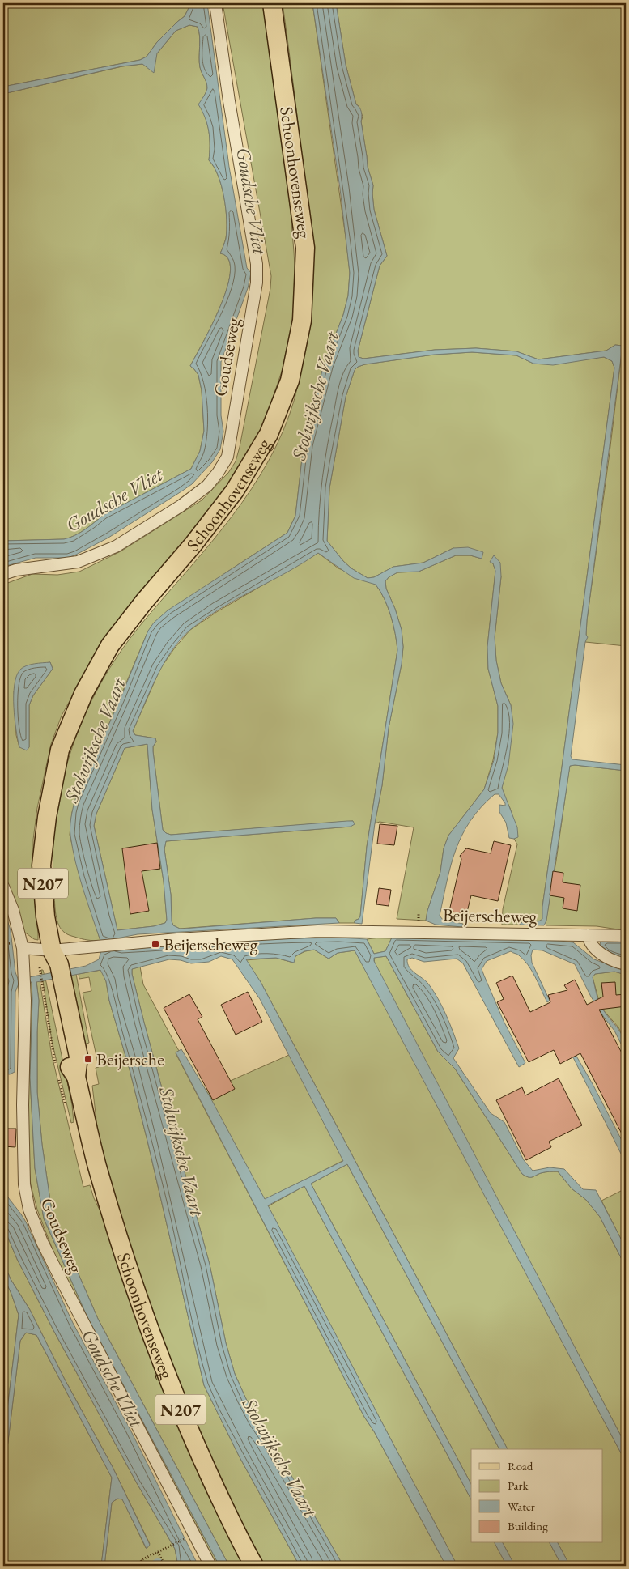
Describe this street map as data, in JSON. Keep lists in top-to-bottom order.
{
  "streets": {
    "main road": ["Schoonhovenseweg", "N207"],
    "street": ["Goudseweg", "Beijerscheweg"]
  },
  "crossings": [
    ["Schoonhovenseweg", "Beijerscheweg"]
  ],
  "water": ["Goudsche Vliet", "Stolwijksche Vaart"],
  "places": {
    "transit": ["Beijerscheweg", "Beijersche"]
  },
  "legend": [
    "Road",
    "Park",
    "Water",
    "Building"
  ]
}
